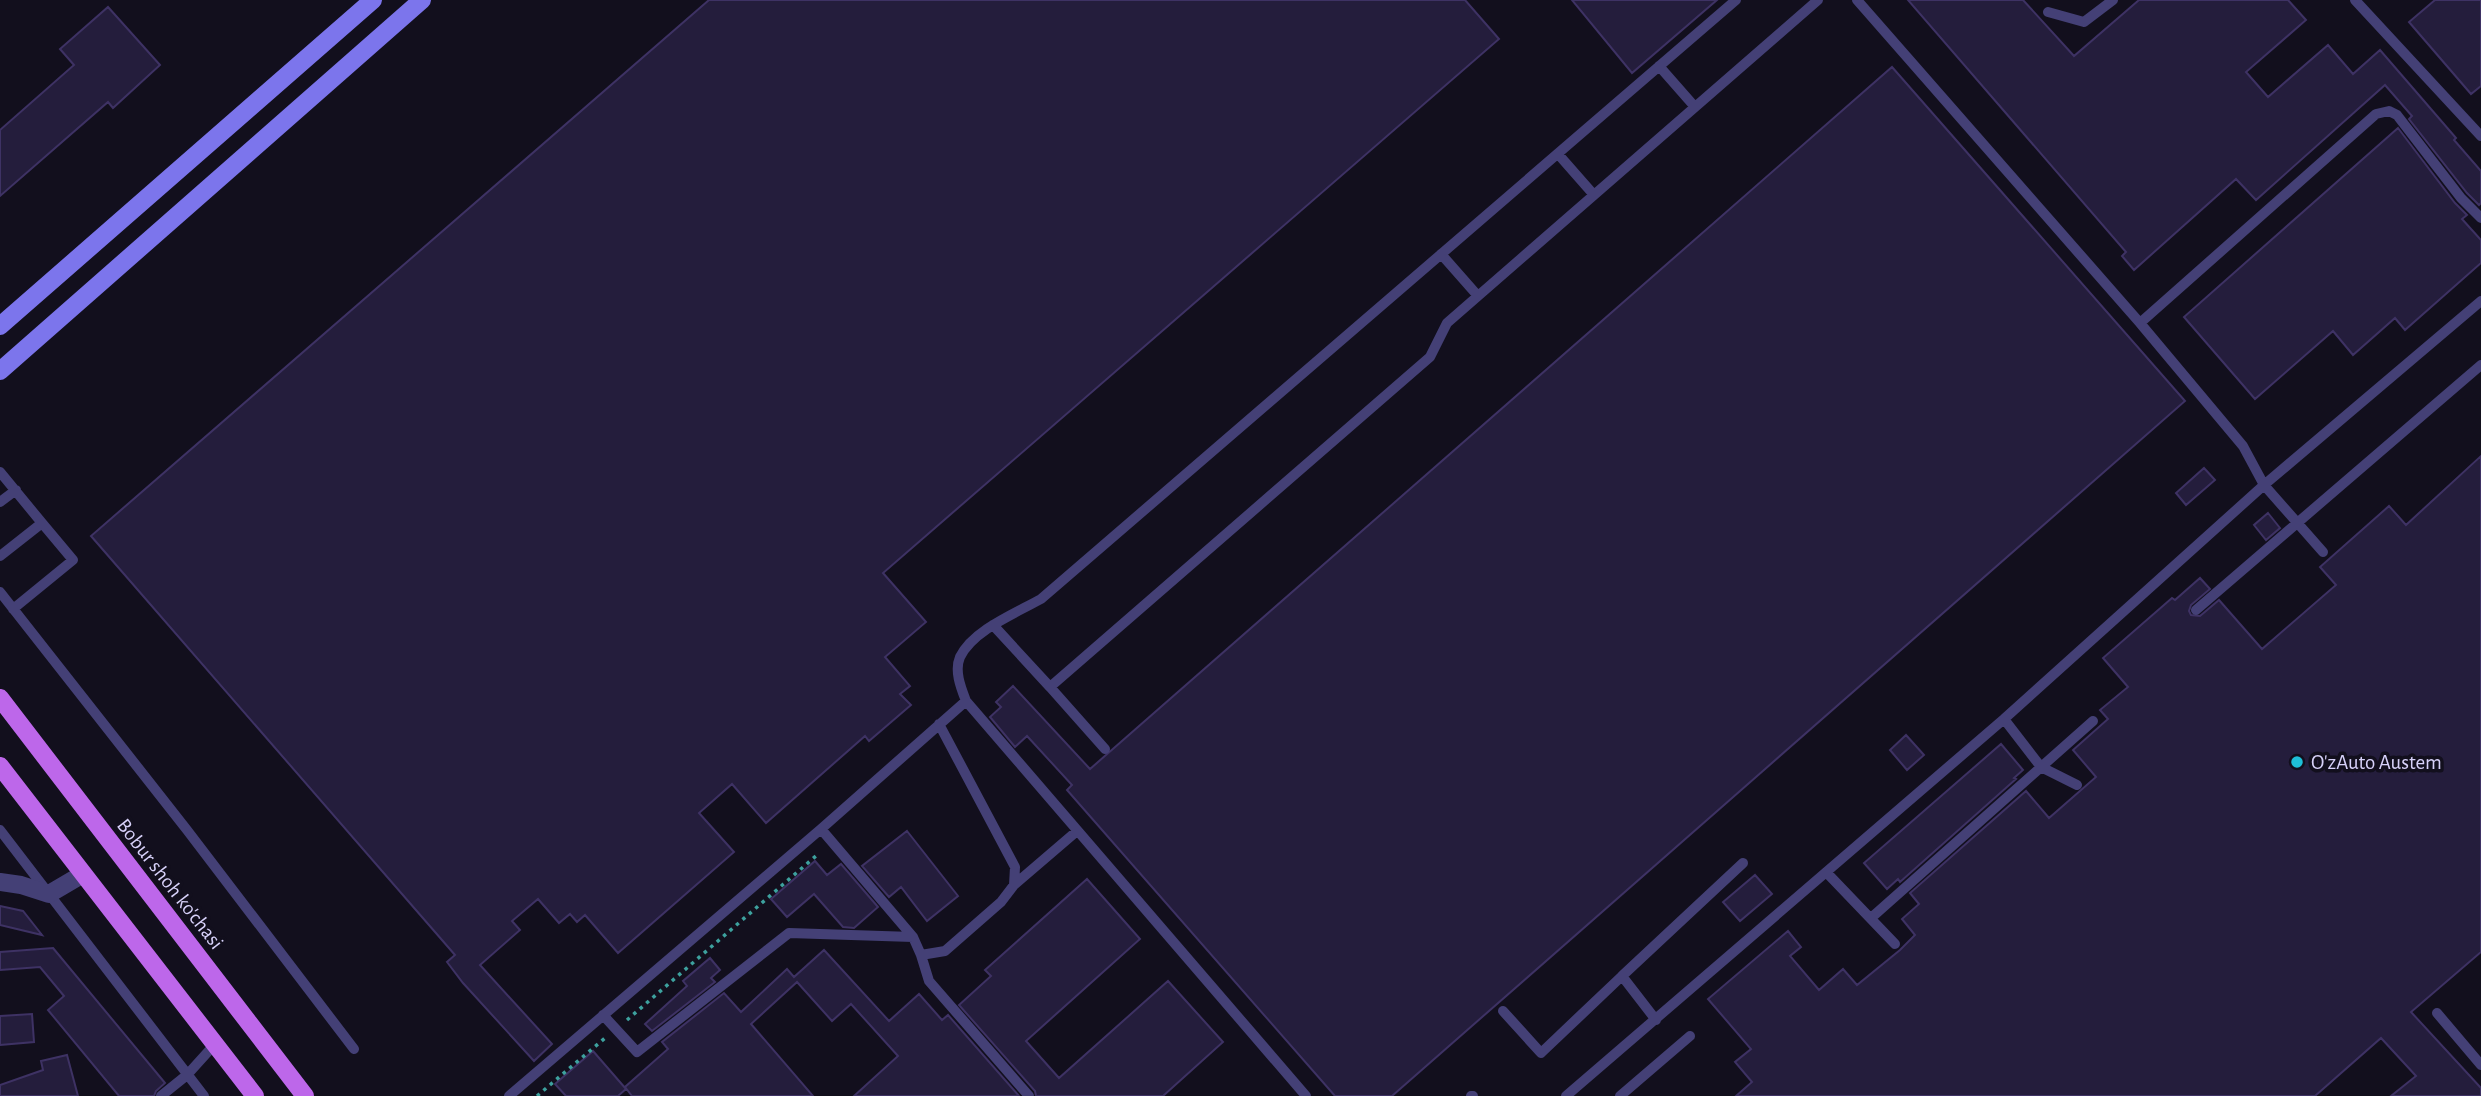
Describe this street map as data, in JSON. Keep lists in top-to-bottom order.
{
  "streets": {
    "main road": ["Bobur shoh ko'chasi"]
  },
  "places": ["O'zAuto Austem"]
}
